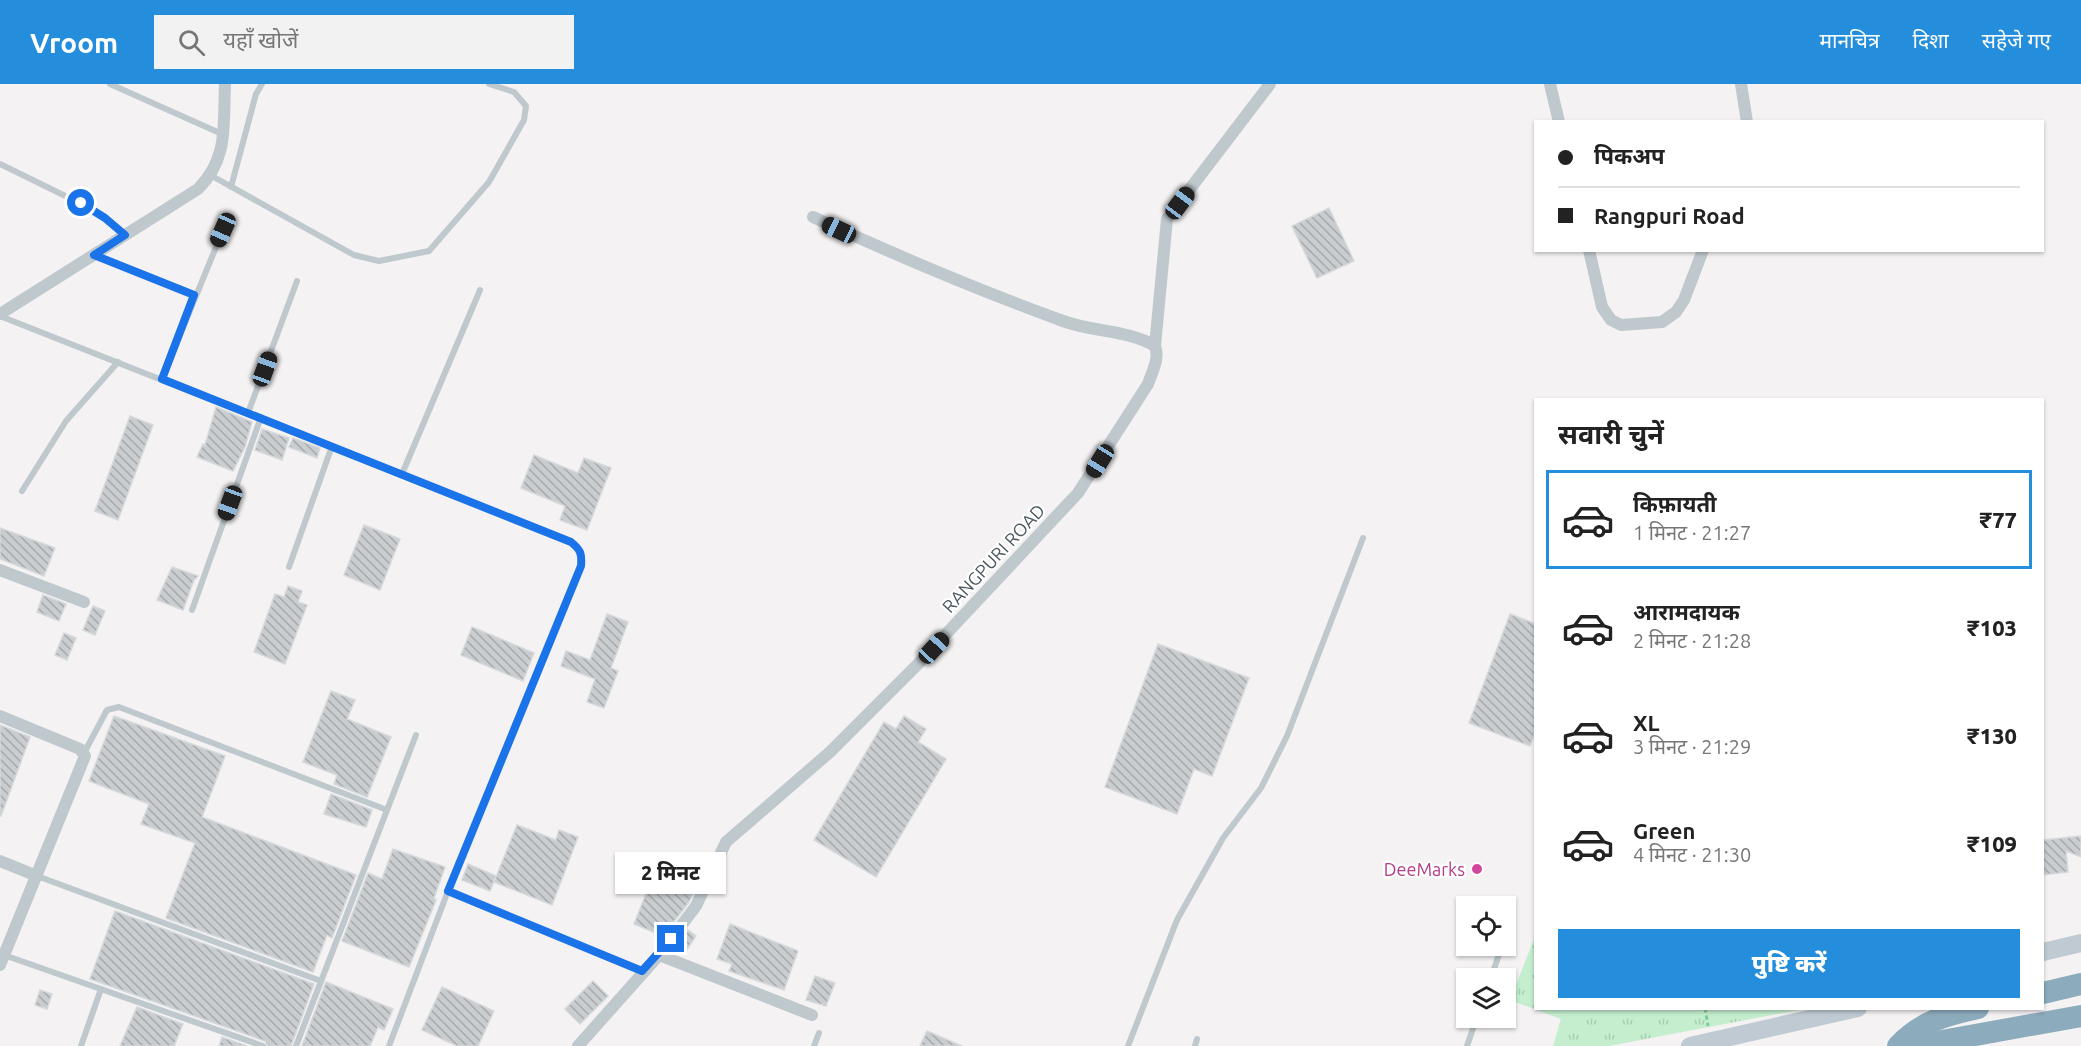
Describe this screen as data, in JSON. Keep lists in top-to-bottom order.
{
  "streets": {
    "street": ["RANGPURI ROAD"]
  },
  "places": ["DeeMarks"],
  "page": {
    "header": "Vroom",
    "search": "यहाँ खोजें",
    "nav": ["मानचित्र", "दिशा", "सहेजे गए"],
    "banner": ["पिकअप", "Rangpuri Road"],
    "heading": "सवारी चुनें",
    "list": [
      {
        "name": "किफ़ायती",
        "note": "1 मिनट · 21:27",
        "value": "₹77"
      },
      {
        "name": "आरामदायक",
        "note": "2 मिनट · 21:28",
        "value": "₹103"
      },
      {
        "name": "XL",
        "note": "3 मिनट · 21:29",
        "value": "₹130"
      },
      {
        "name": "Green",
        "note": "4 मिनट · 21:30",
        "value": "₹109"
      }
    ],
    "bubble": "2 मिनट",
    "buttons": "पुष्टि करें"
  }
}
